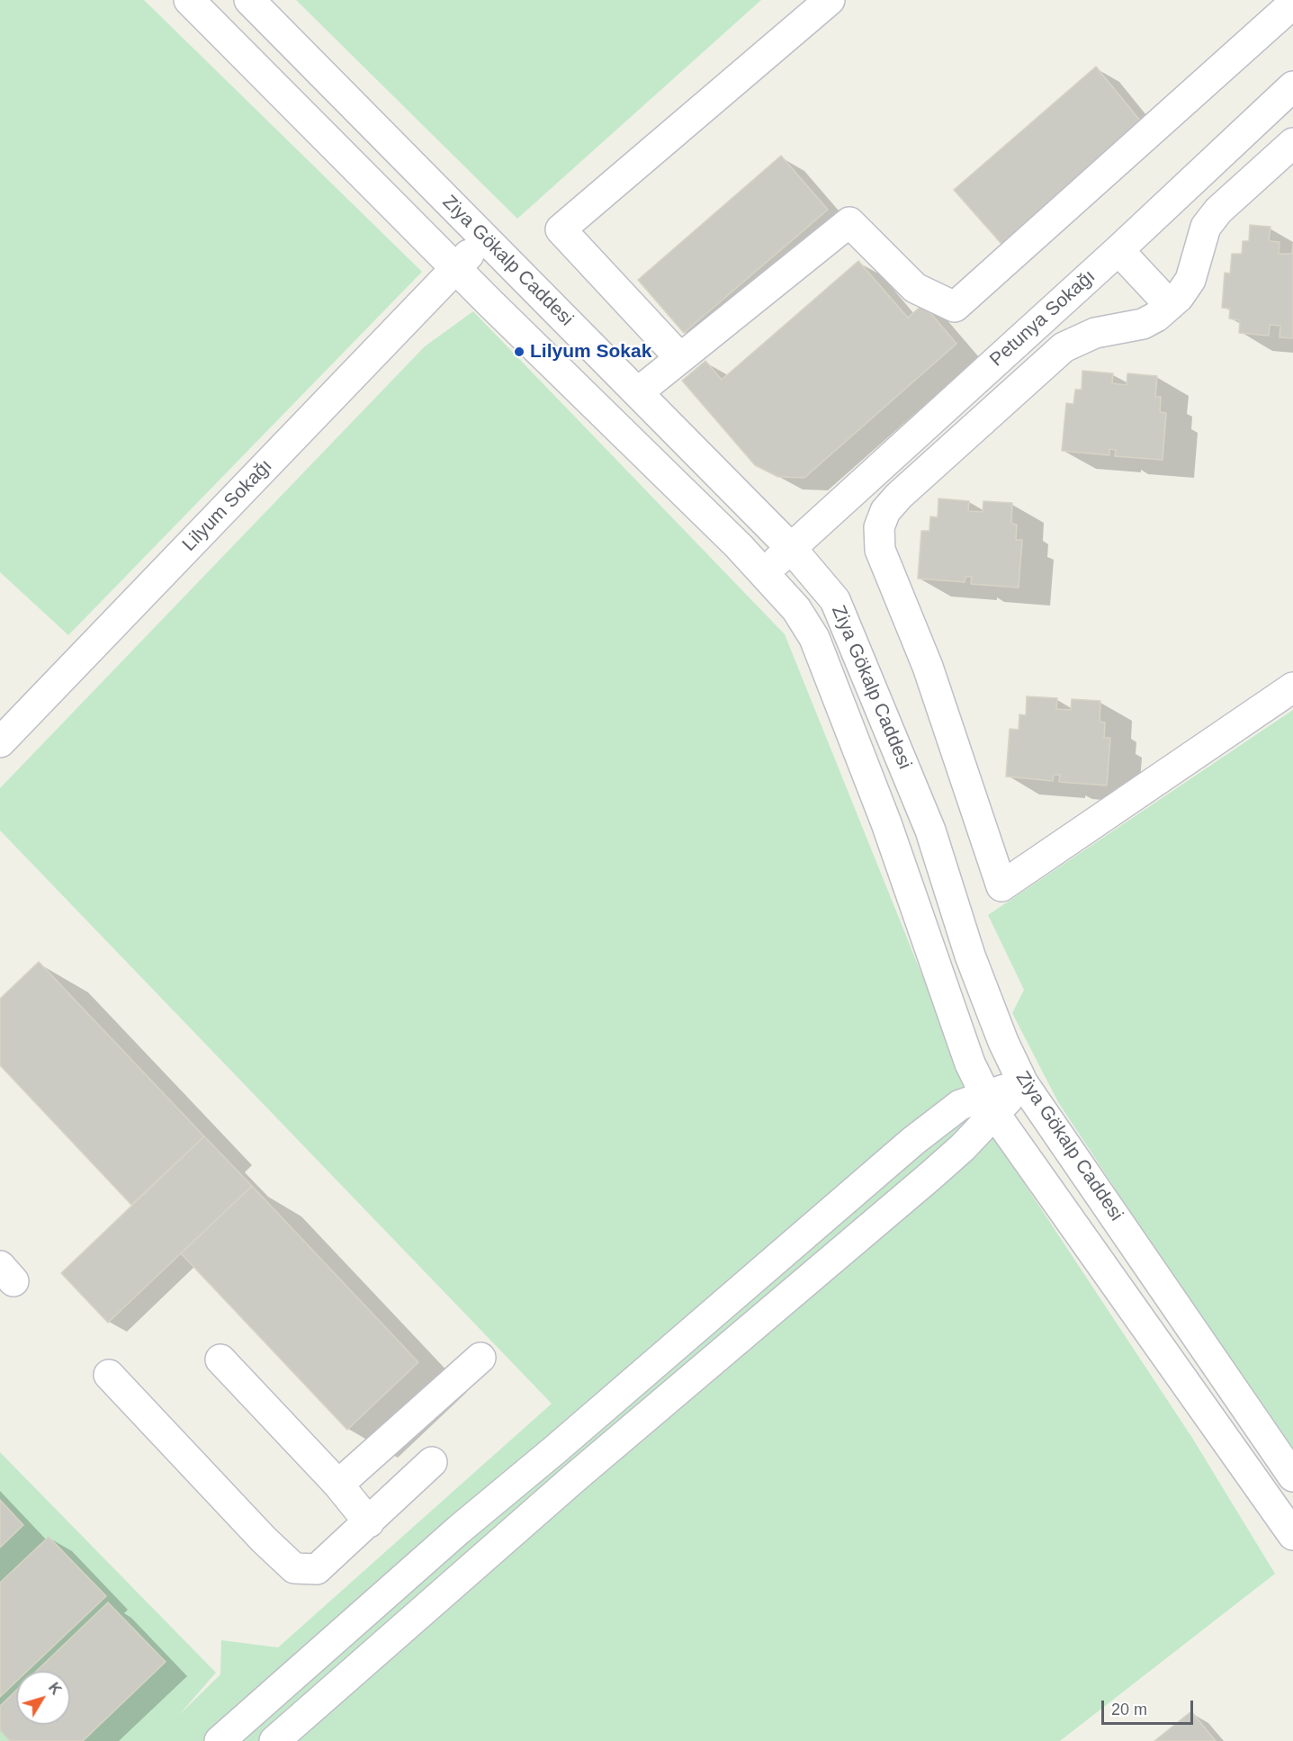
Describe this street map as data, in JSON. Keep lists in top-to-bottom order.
{
  "streets": {
    "street": ["Ziya Gökalp Caddesi", "Petunya Sokağı", "Lilyum Sokağı"]
  },
  "crossings": [
    ["Ziya Gökalp Caddesi", "Petunya Sokağı"],
    ["Ziya Gökalp Caddesi", "Lilyum Sokağı"]
  ],
  "places": ["Lilyum Sokak"],
  "scale_bar": "20 m",
  "north": "top right"
}
